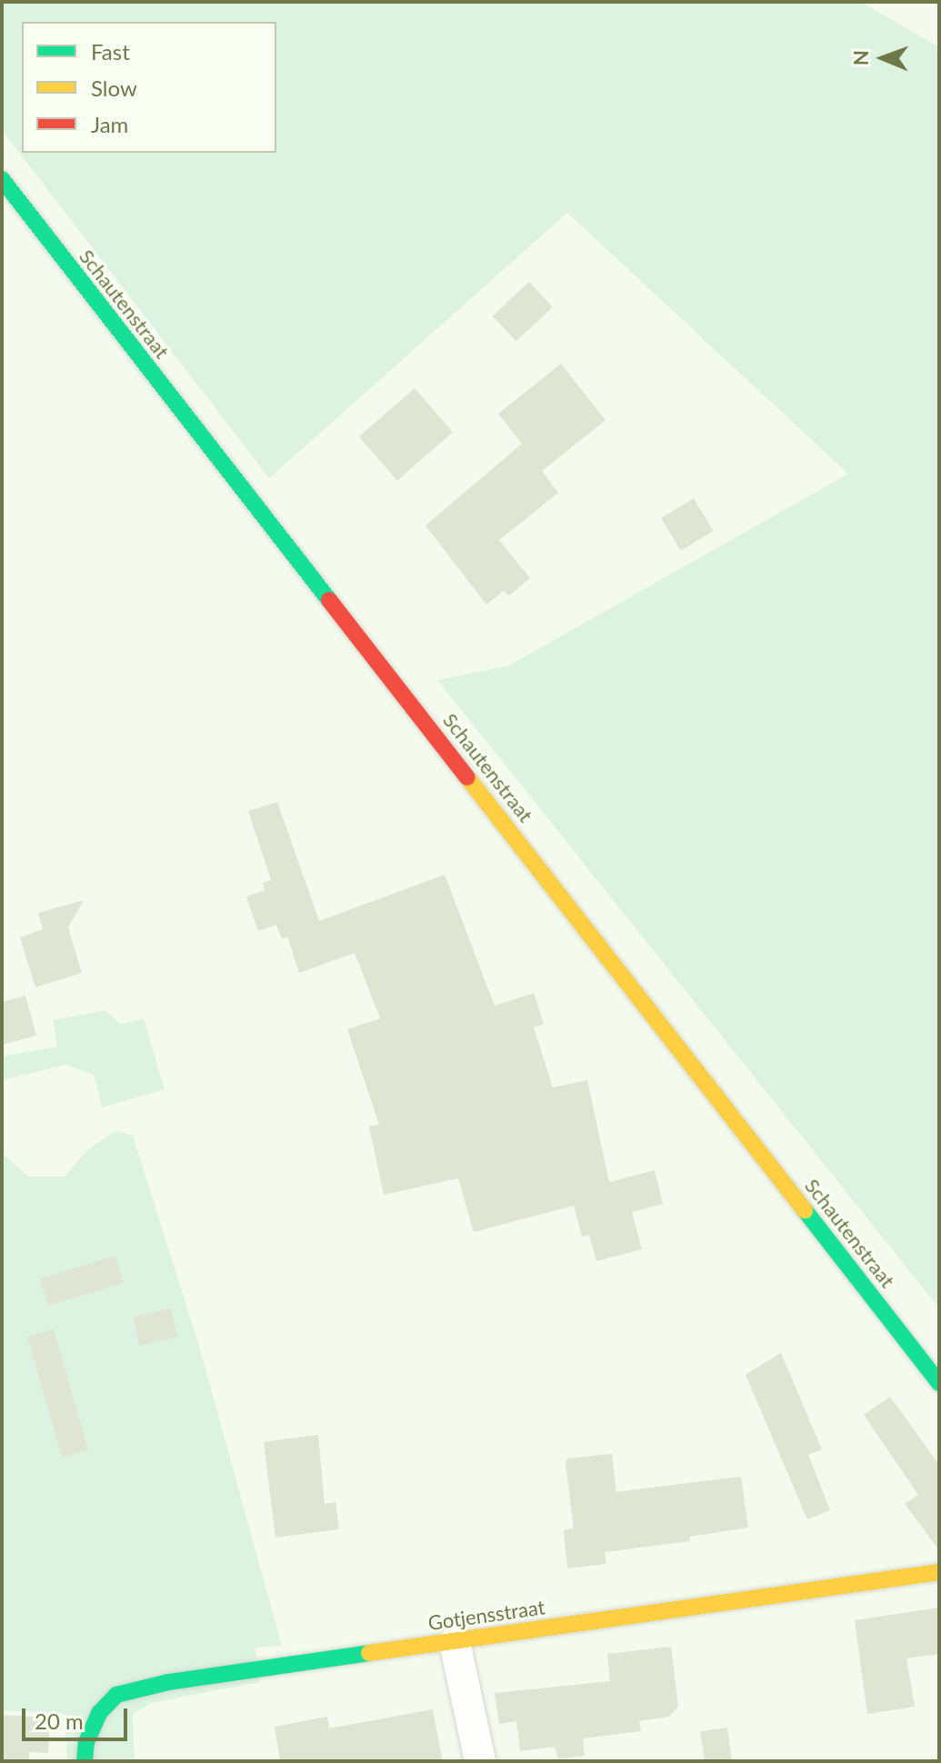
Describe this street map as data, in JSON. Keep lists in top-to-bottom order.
{
  "streets": {
    "street": ["Schautenstraat", "Gotjensstraat"]
  },
  "legend": ["Fast", "Slow", "Jam"],
  "scale_bar": "20 m",
  "north": "left"
}
